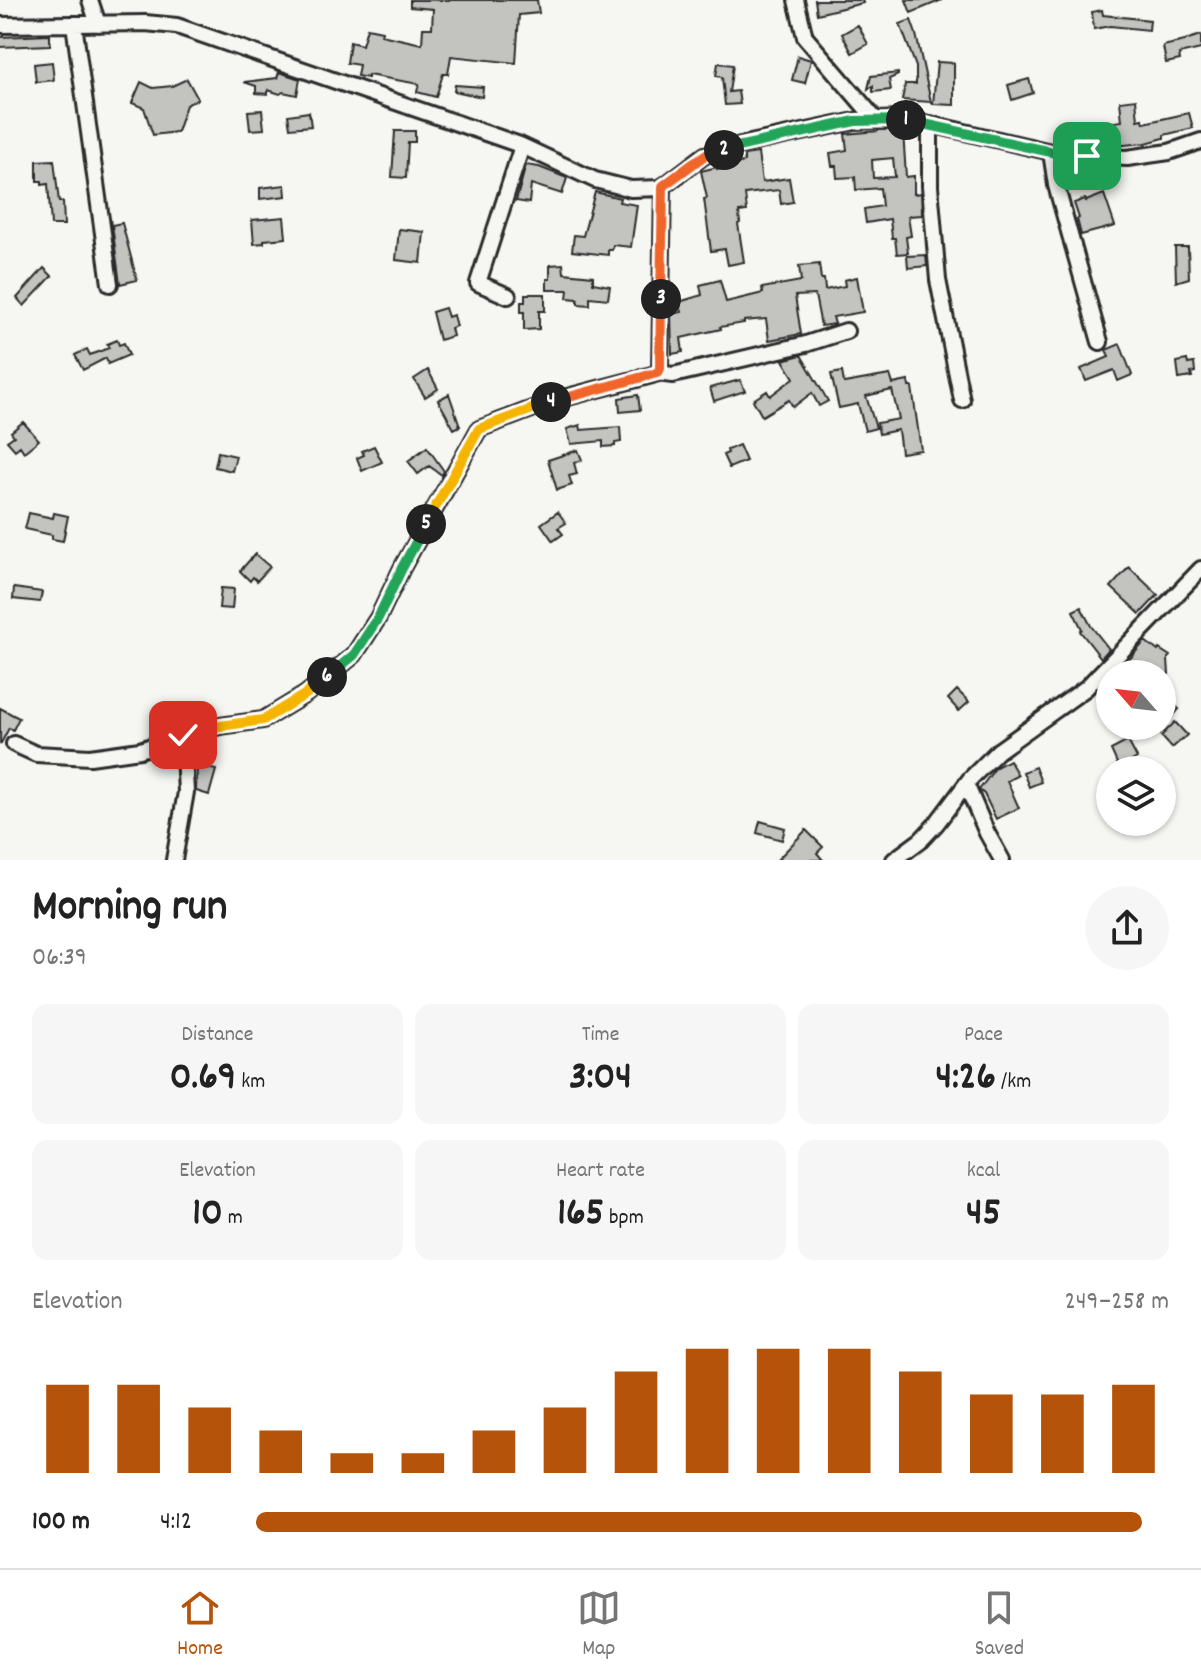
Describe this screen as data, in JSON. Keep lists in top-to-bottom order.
{
  "north": "top left",
  "page": {
    "pins": [
      "1",
      "2",
      "3",
      "4",
      "5",
      "6"
    ],
    "heading": ["Morning run", "06:39"],
    "stats": [
      ["Distance", "0.69 km"],
      ["Time", "3:04"],
      ["Pace", "4:26 /km"],
      ["Elevation", "10 m"],
      ["Heart rate", "165 bpm"],
      ["kcal", "45"]
    ],
    "chart": ["Elevation", "249–258 m"],
    "list": [
      {
        "name": "100 m",
        "note": "4:12"
      }
    ],
    "tabs": ["Home", "Map", "Saved"]
  }
}
